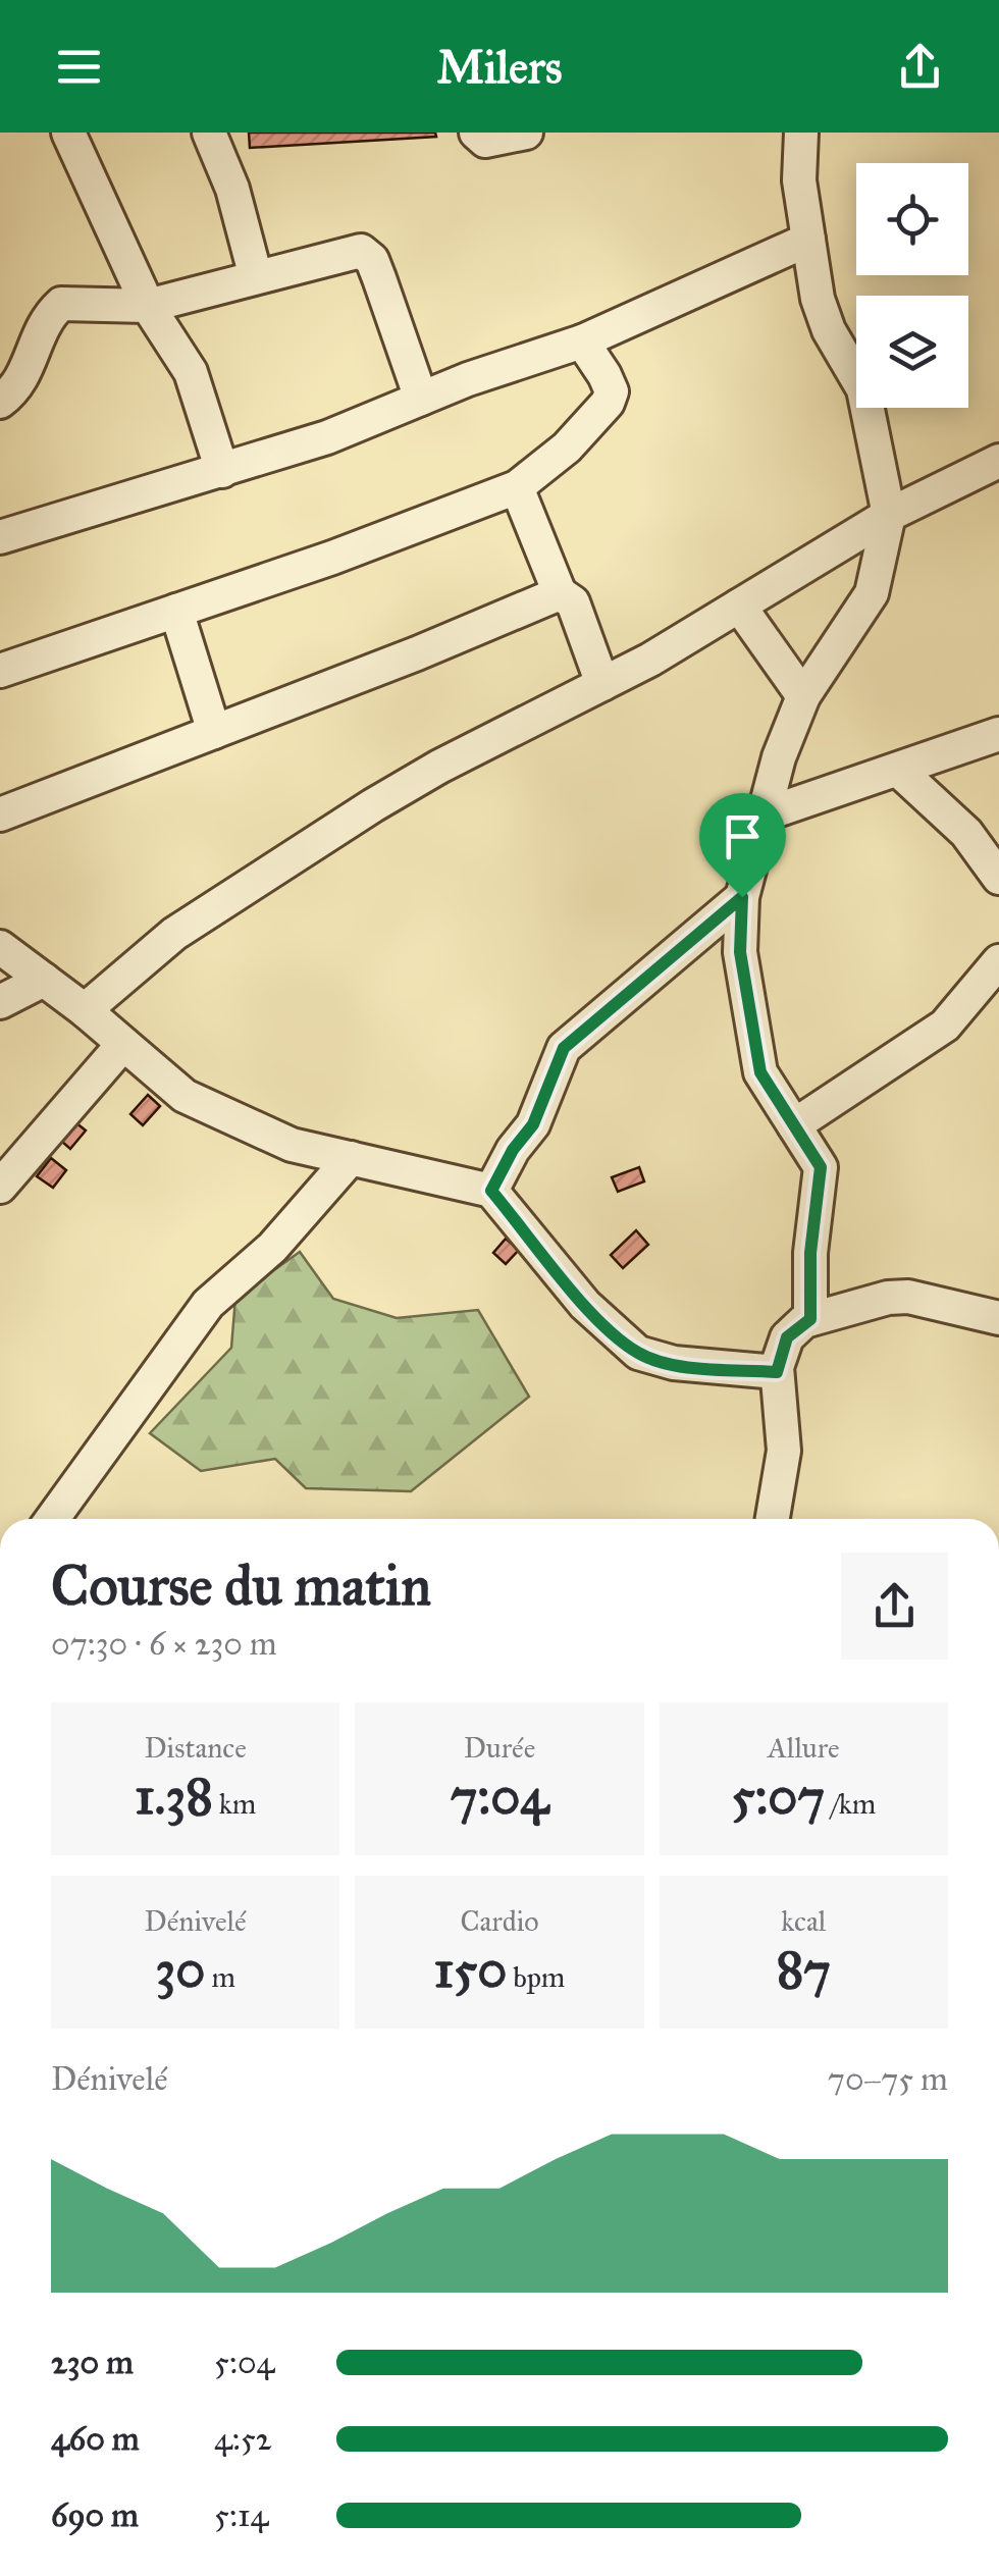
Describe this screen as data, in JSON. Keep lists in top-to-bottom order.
{
  "page": {
    "header": "Milers",
    "heading": ["Course du matin", "07:30 · 6 × 230 m"],
    "stats": [
      ["Distance", "1.38 km"],
      ["Durée", "7:04"],
      ["Allure", "5:07 /km"],
      ["Dénivelé", "30 m"],
      ["Cardio", "150 bpm"],
      ["kcal", "87"]
    ],
    "chart": ["Dénivelé", "70–75 m"],
    "list": [
      {
        "name": "230 m",
        "note": "5:04"
      },
      {
        "name": "460 m",
        "note": "4:52"
      },
      {
        "name": "690 m",
        "note": "5:14"
      }
    ]
  }
}
